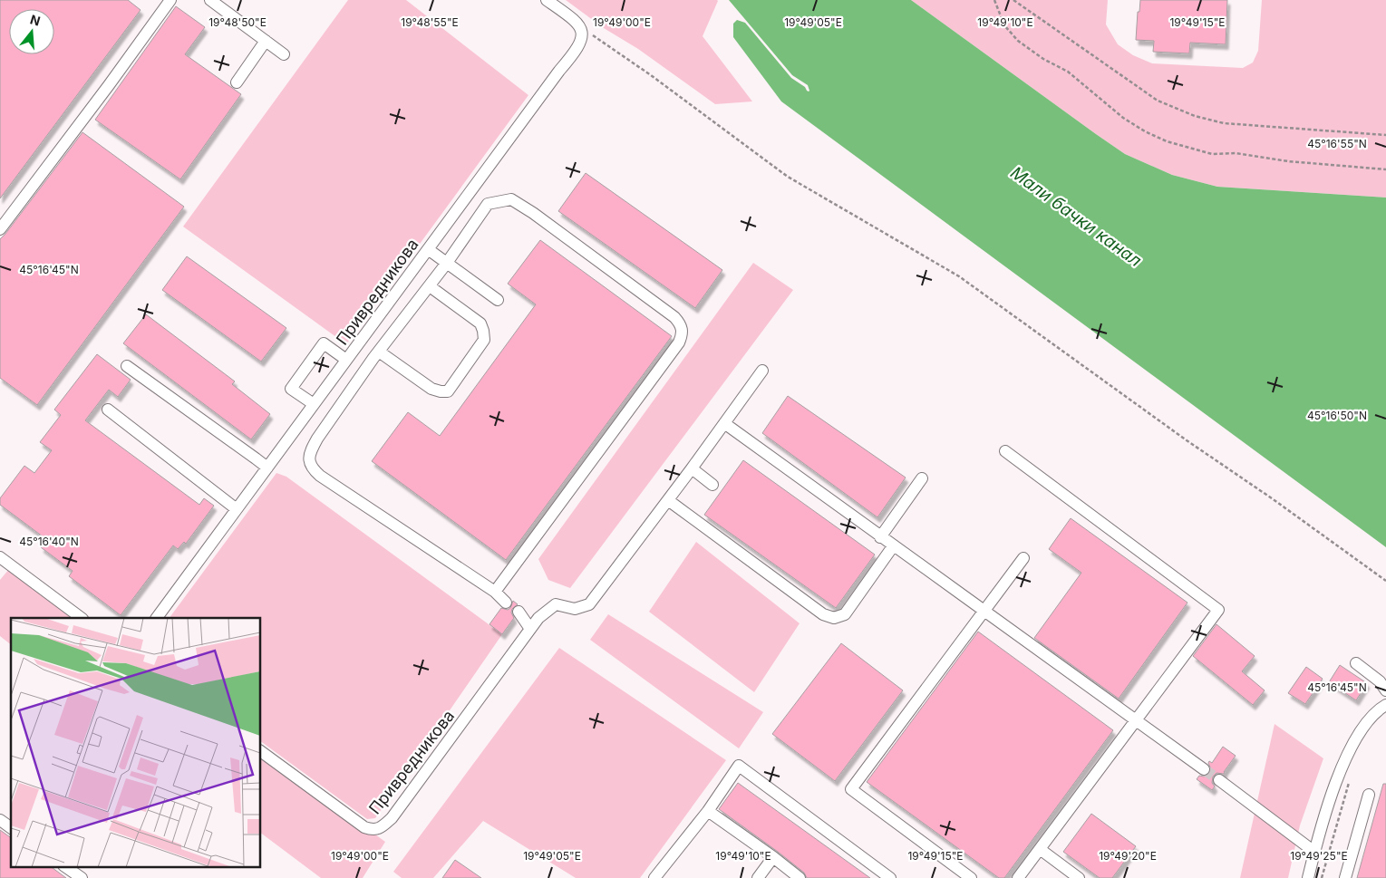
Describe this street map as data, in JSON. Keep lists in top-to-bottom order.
{
  "streets": {
    "street": ["Привредникова"]
  },
  "water": ["Мали бачки канал"],
  "north": "top",
  "coordinates": [
    "19°48'50\"E",
    "19°48'55\"E",
    "19°49'00\"E",
    "19°49'05\"E",
    "19°49'10\"E",
    "19°49'15\"E",
    "45°16'55\"N",
    "45°16'45\"N",
    "45°16'50\"N",
    "45°16'40\"N",
    "19°49'20\"E",
    "19°49'25\"E"
  ]
}
